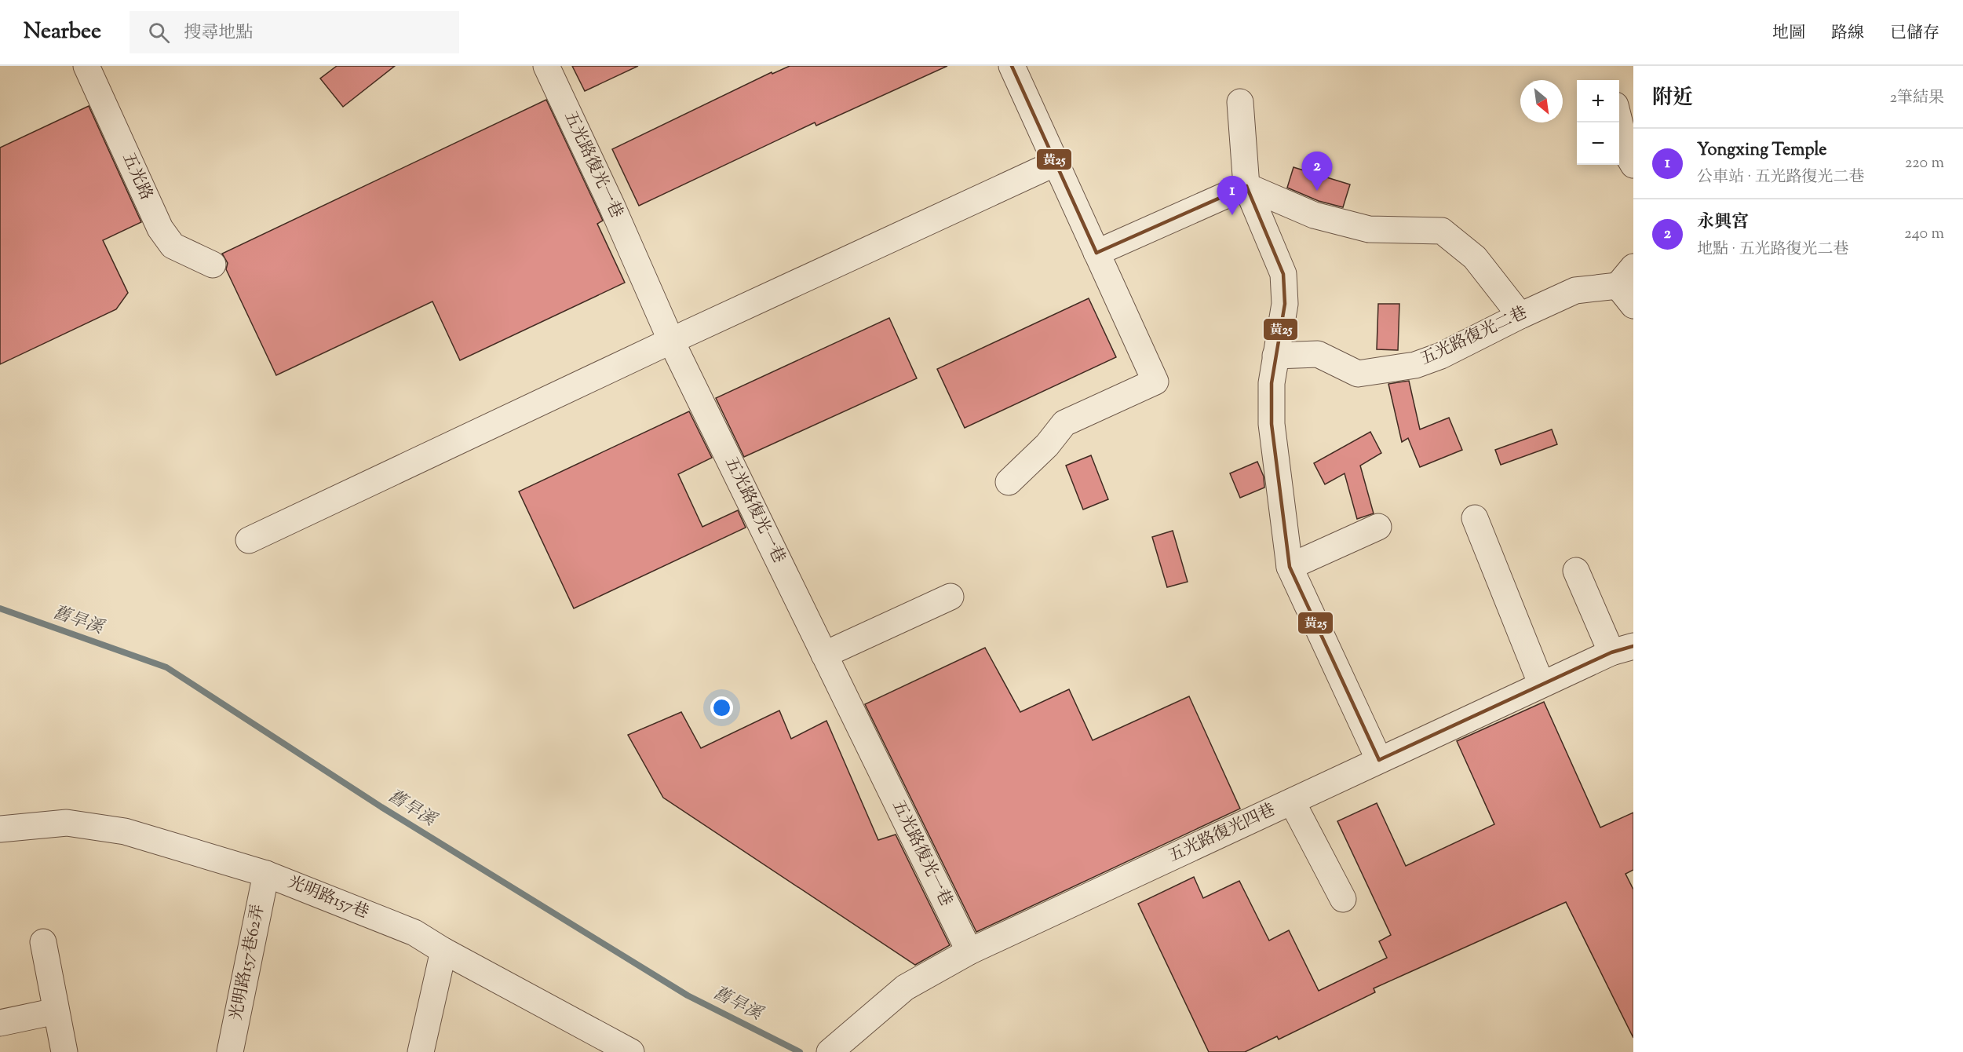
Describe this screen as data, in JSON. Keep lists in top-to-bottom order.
{
  "streets": {
    "street": [
      "五光路復光一巷",
      "五光路",
      "五光路復光二巷",
      "五光路復光四巷",
      "光明路157巷",
      "光明路157巷62弄"
    ]
  },
  "crossings": [
    ["五光路復光一巷", "五光路復光四巷"],
    ["光明路157巷", "光明路157巷62弄"]
  ],
  "water": ["舊旱溪"],
  "lines": ["transit line 黃25"],
  "north": "bottom right",
  "page": {
    "header": "Nearbee",
    "search": "搜尋地點",
    "nav": ["地圖", "路線", "已儲存"],
    "heading": ["附近", "2筆結果"],
    "map_buttons": ["+", "−"],
    "list": [
      {
        "mark": "1",
        "name": "Yongxing Temple",
        "note": "公車站 · 五光路復光二巷",
        "value": "220 m"
      },
      {
        "mark": "2",
        "name": "永興宮",
        "note": "地點 · 五光路復光二巷",
        "value": "240 m"
      }
    ],
    "pins": ["2", "1"]
  }
}
